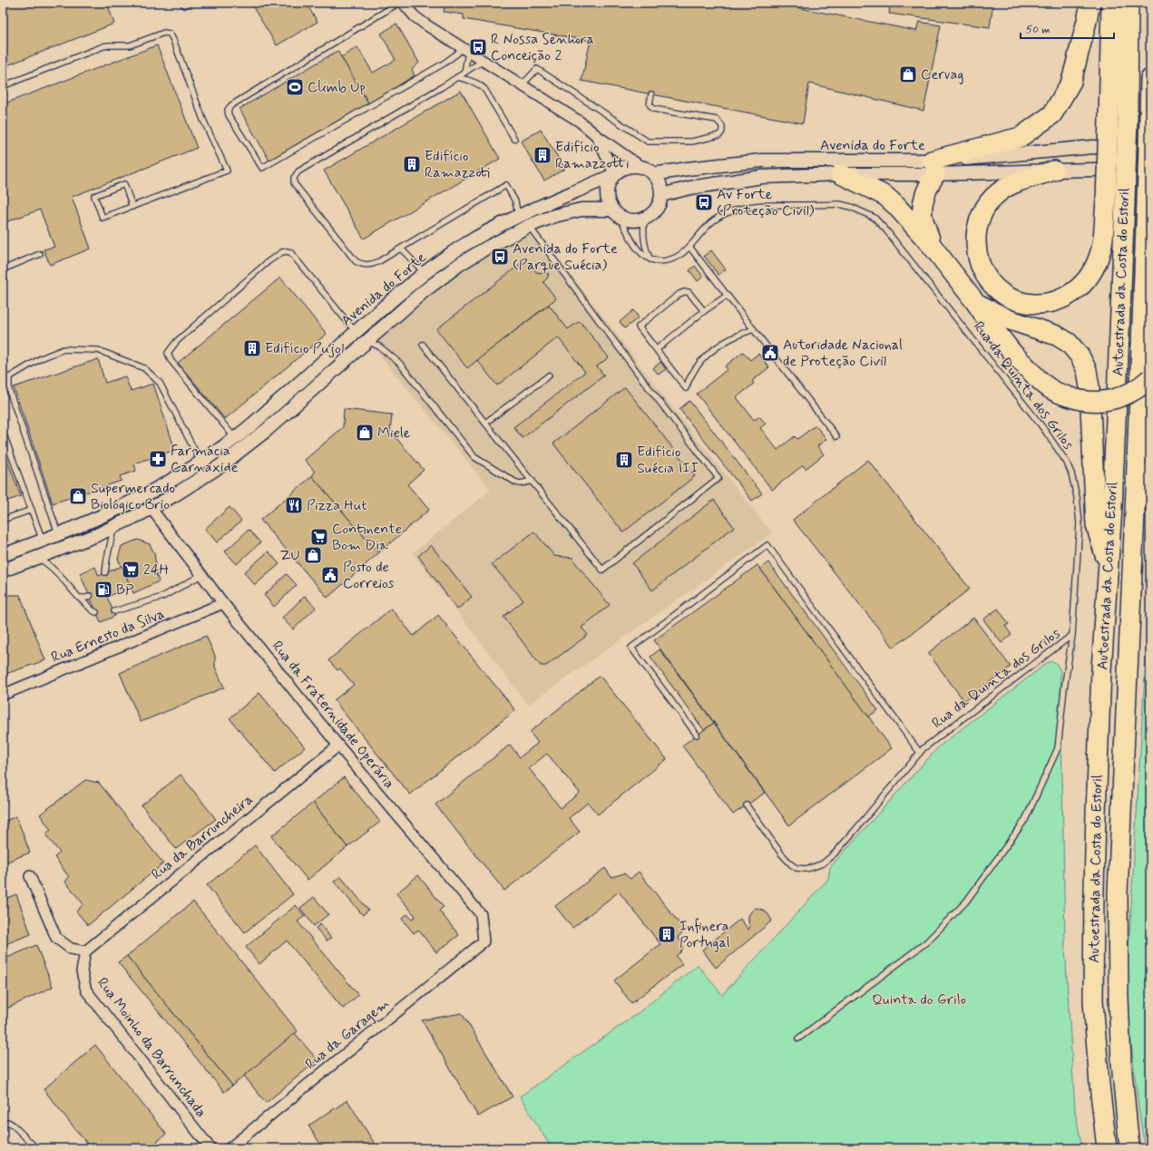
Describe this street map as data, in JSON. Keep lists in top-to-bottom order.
{
  "streets": {
    "highway": ["Autoestrada da Costa do Estoril"],
    "street": [
      "Avenida do Forte",
      "Rua Ernesto da Silva",
      "Rua da Fraternidade Operária",
      "Rua da Barruncheira",
      "Rua da Garagem",
      "Rua Moinho da Barrunchada"
    ],
    "lane": ["Rua da Quinta dos Grilos"]
  },
  "crossings": [
    ["Avenida do Forte", "Rua da Fraternidade Operária"],
    ["Rua Ernesto da Silva", "Rua da Fraternidade Operária"],
    ["Rua da Fraternidade Operária", "Rua da Barruncheira"],
    ["Rua da Fraternidade Operária", "Rua da Garagem"],
    ["Rua da Barruncheira", "Rua Moinho da Barrunchada"]
  ],
  "parks": ["Quinta do Grilo"],
  "places": {
    "bus stop": ["R Nossa Senhora Conceição 2", "Av Forte (Proteção Civil)", "Avenida do Forte (Parque Suécia)"],
    "shop": [
      "Cervag",
      "Miele",
      "Supermercado Biológico Brio",
      "ZU"
    ],
    "sports": ["Climb Up"],
    "building": [
      "Edifício Ramazzotti",
      "Edifício Ramazzoti",
      "Edifício Pujol",
      "Edifício Suécia III",
      "Infinera Portugal"
    ],
    "public building": ["Autoridade Nacional de Proteção Civil", "Posto de Correios"],
    "pharmacy": ["Farmácia Carnaxide"],
    "restaurant": ["Pizza Hut"],
    "supermarket": ["Continente Bom Dia", "24H"],
    "fuel station": ["BP"]
  },
  "scale_bar": "50 m"
}
